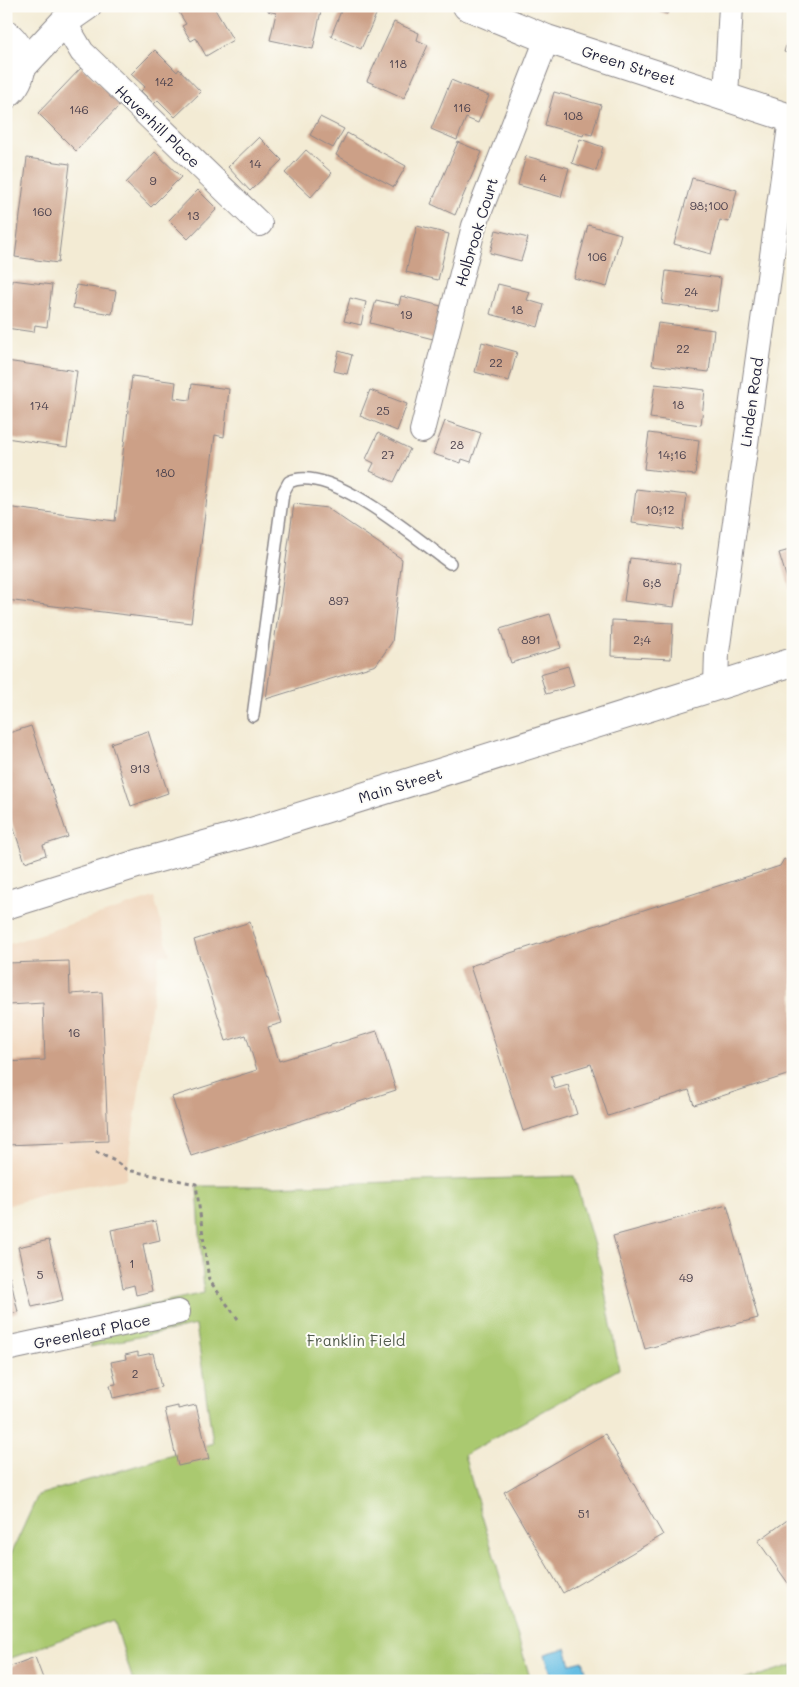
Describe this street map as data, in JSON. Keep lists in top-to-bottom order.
{
  "streets": {
    "main road": ["Green Street", "Main Street"],
    "street": [
      "Haverhill Place",
      "Holbrook Court",
      "Linden Road",
      "Greenleaf Place"
    ]
  },
  "crossings": [
    ["Green Street", "Holbrook Court"],
    ["Green Street", "Linden Road"],
    ["Linden Road", "Main Street"]
  ],
  "parks": ["Franklin Field"],
  "house_numbers": [
    "118",
    "142",
    "116",
    "146",
    "108",
    "14",
    "4",
    "9",
    "98;100",
    "160",
    "13",
    "106",
    "24",
    "18",
    "19",
    "22",
    "22",
    "18",
    "174",
    "25",
    "28",
    "27",
    "14;16",
    "180",
    "10;12",
    "6;8",
    "897",
    "891",
    "2;4",
    "913",
    "16",
    "1",
    "5",
    "49",
    "2",
    "51"
  ]
}
